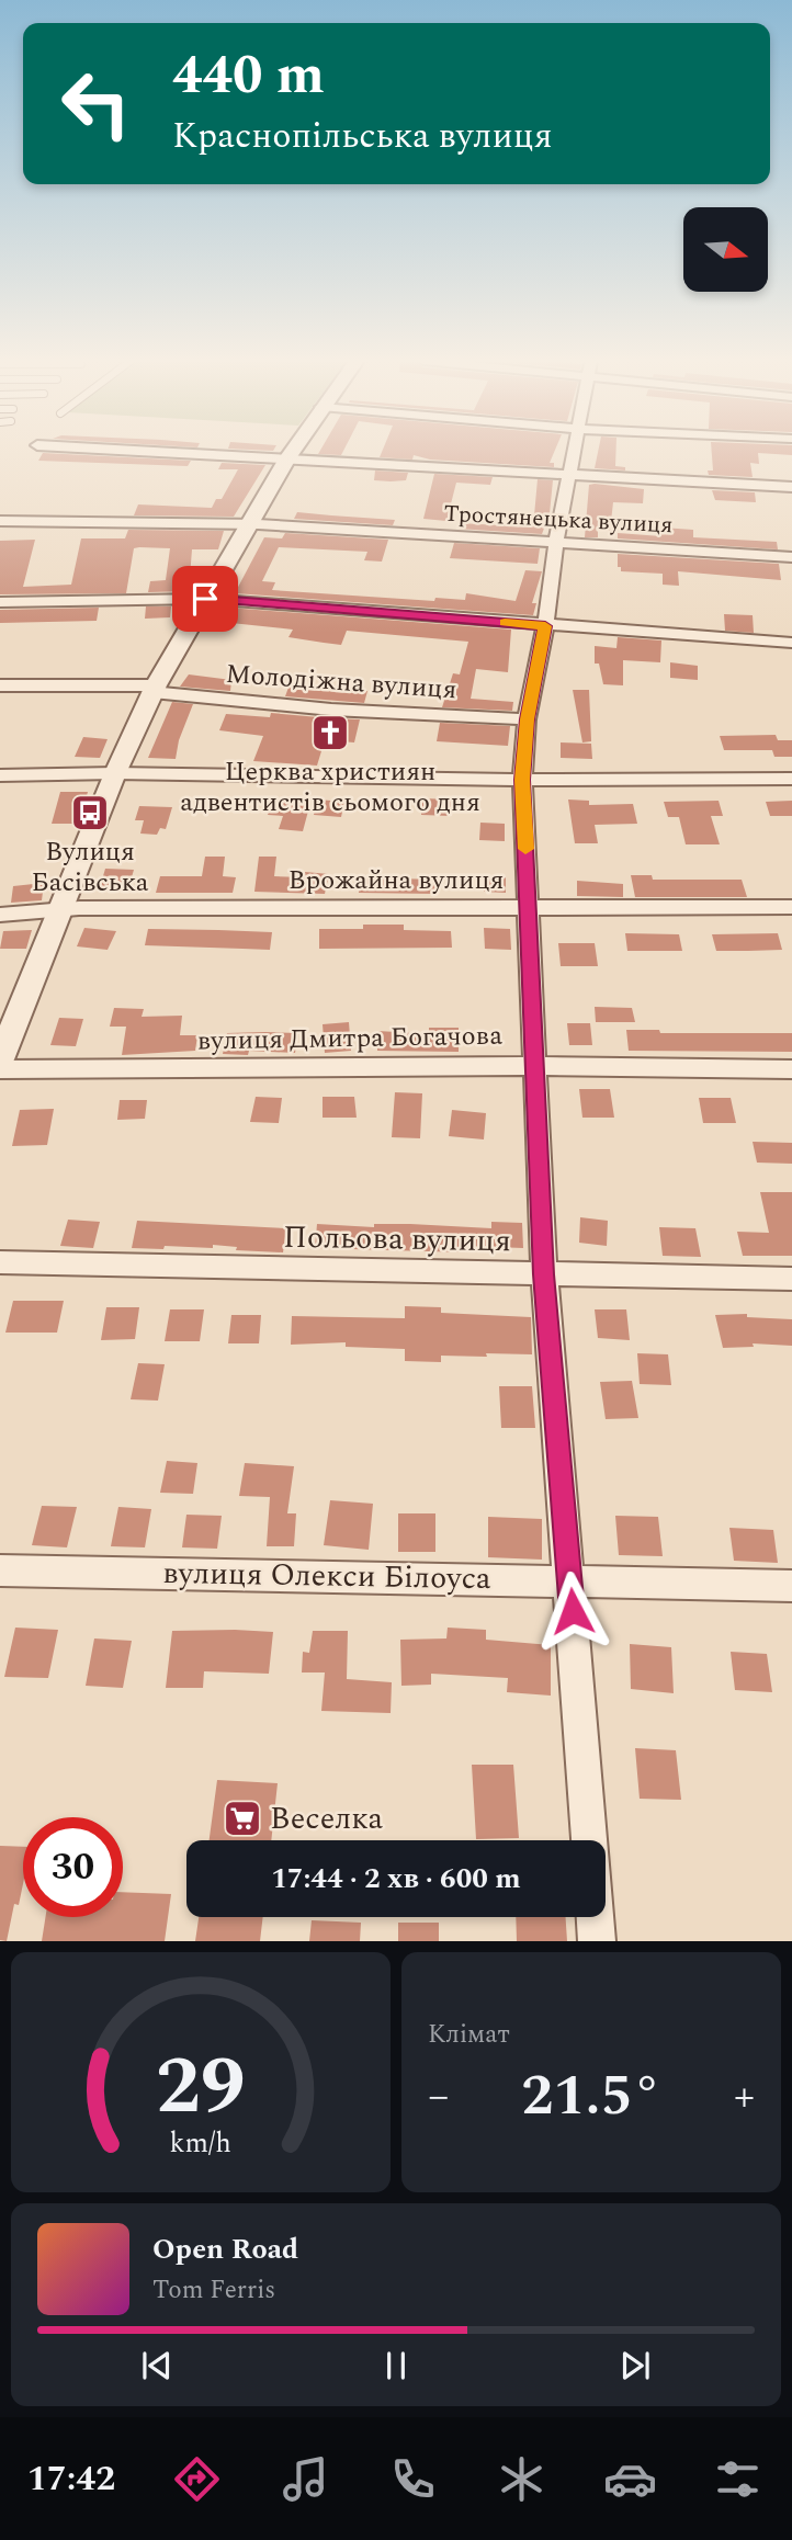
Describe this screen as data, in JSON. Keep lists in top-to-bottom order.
{
  "streets": {
    "street": [
      "Тростянецька вулиця",
      "Молодіжна вулиця",
      "Врожайна вулиця",
      "вулиця Дмитра Богачова",
      "Польова вулиця",
      "вулиця Олекси Білоуса"
    ]
  },
  "places": {
    "church": ["Церква християн адвентистів сьомого дня"],
    "bus stop": ["Вулиця Басівська"],
    "supermarket": ["Веселка"]
  },
  "north": "right",
  "page": {
    "turn": ["440 m", "Краснопільська вулиця"],
    "limit": "30",
    "trip": "17:44 · 2 хв · 600 m",
    "tile": "Клімат",
    "heat": ["−", "21.5°", "+"],
    "song": ["Open Road", "Tom Ferris"],
    "tabs": "17:42",
    "gauge": ["29", "km/h"]
  }
}
